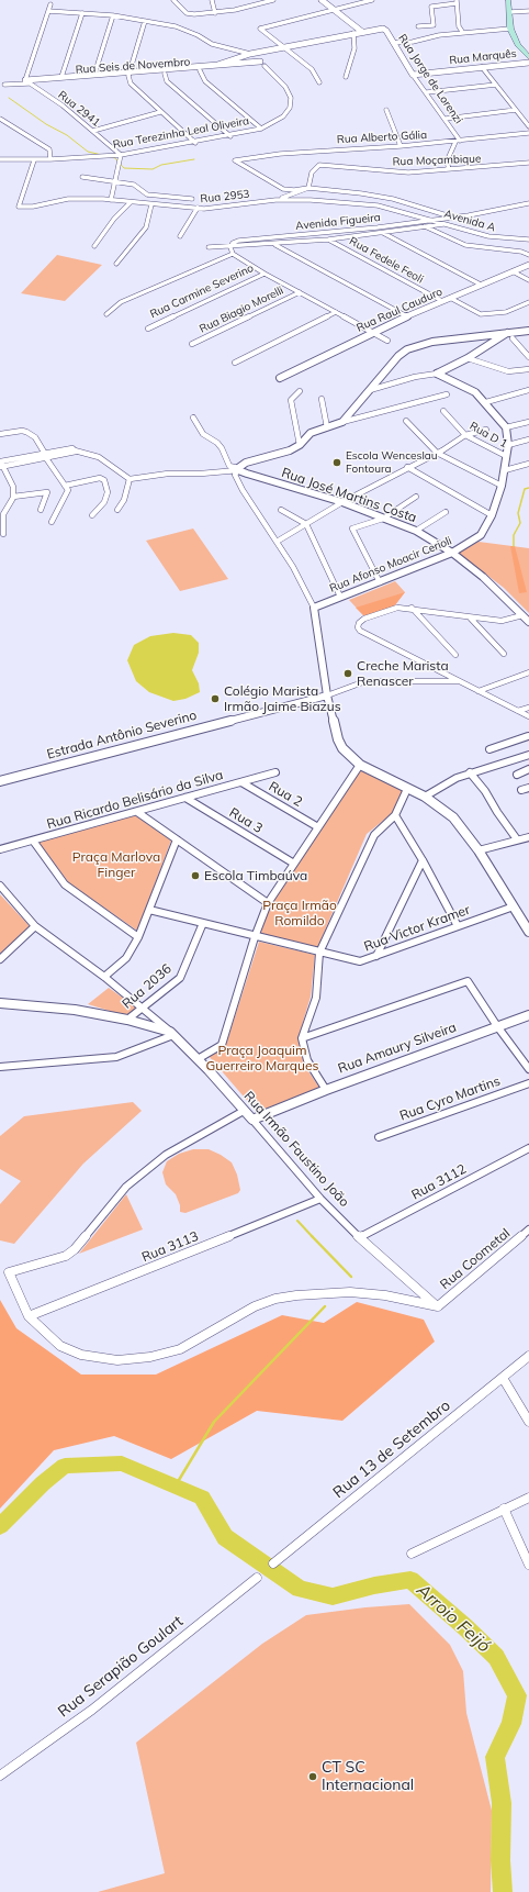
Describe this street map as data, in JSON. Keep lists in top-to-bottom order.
{
  "streets": {
    "street": [
      "Rua Marquês",
      "Rua Seis de Novembro",
      "Rua Jorge de Lorenzi",
      "Rua 2941",
      "Rua Terezinha Leal Oliveira",
      "Rua Alberto Gália",
      "Rua Moçambique",
      "Rua 2953",
      "Avenida A",
      "Avenida Figueira",
      "Rua Fedele Feoli",
      "Rua Carmine Severino",
      "Rua Biagio Morelli",
      "Rua Raul Cauduro",
      "Rua D 1",
      "Rua José Martins Costa",
      "Rua Afonso Moacir Cerioli",
      "Estrada Antônio Severino",
      "Rua 2",
      "Rua Ricardo Belisário da Silva",
      "Rua 3",
      "Rua Victor Kramer",
      "Rua 2036",
      "Rua Amaury Silveira",
      "Rua Cyro Martins",
      "Rua Irmão Faustino João",
      "Rua 3112",
      "Rua 3113",
      "Rua Coometal",
      "Rua 13 de Setembro",
      "Rua Serapião Goulart"
    ]
  },
  "crossings": [
    ["Rua Marquês", "Rua Jorge de Lorenzi"],
    ["Rua Seis de Novembro", "Rua 2941"],
    ["Rua Seis de Novembro", "Rua Terezinha Leal Oliveira"],
    ["Rua Jorge de Lorenzi", "Rua Alberto Gália"],
    ["Rua Jorge de Lorenzi", "Rua Moçambique"],
    ["Rua 2941", "Rua Terezinha Leal Oliveira"],
    ["Rua Terezinha Leal Oliveira", "Rua 2953"],
    ["Rua Alberto Gália", "Rua Moçambique"],
    ["Rua 2953", "Avenida A"],
    ["Rua 2953", "Avenida Figueira"],
    ["Avenida A", "Avenida Figueira"],
    ["Avenida Figueira", "Rua Fedele Feoli"],
    ["Rua Fedele Feoli", "Rua Raul Cauduro"],
    ["Rua D 1", "Rua Afonso Moacir Cerioli"],
    ["Rua José Martins Costa", "Rua Afonso Moacir Cerioli"],
    ["Rua 2", "Rua Ricardo Belisário da Silva"],
    ["Rua Ricardo Belisário da Silva", "Rua 3"],
    ["Rua Victor Kramer", "Rua 2036"],
    ["Rua 2036", "Rua Irmão Faustino João"],
    ["Rua Amaury Silveira", "Rua Irmão Faustino João"],
    ["Rua Irmão Faustino João", "Rua 3112"],
    ["Rua Irmão Faustino João", "Rua 3113"],
    ["Rua Irmão Faustino João", "Rua Coometal"]
  ],
  "water": ["Arroio Feijó"],
  "parks": ["Praça Marlova Finger", "Praça Irmão Romildo", "Praça Joaquim Guerreiro Marques"],
  "places": [
    "Escola Wenceslau Fontoura",
    "Creche Marista Renascer",
    "Colégio Marista Irmão Jaime Biazus",
    "Escola Timbaúva",
    "CT SC Internacional"
  ]
}
